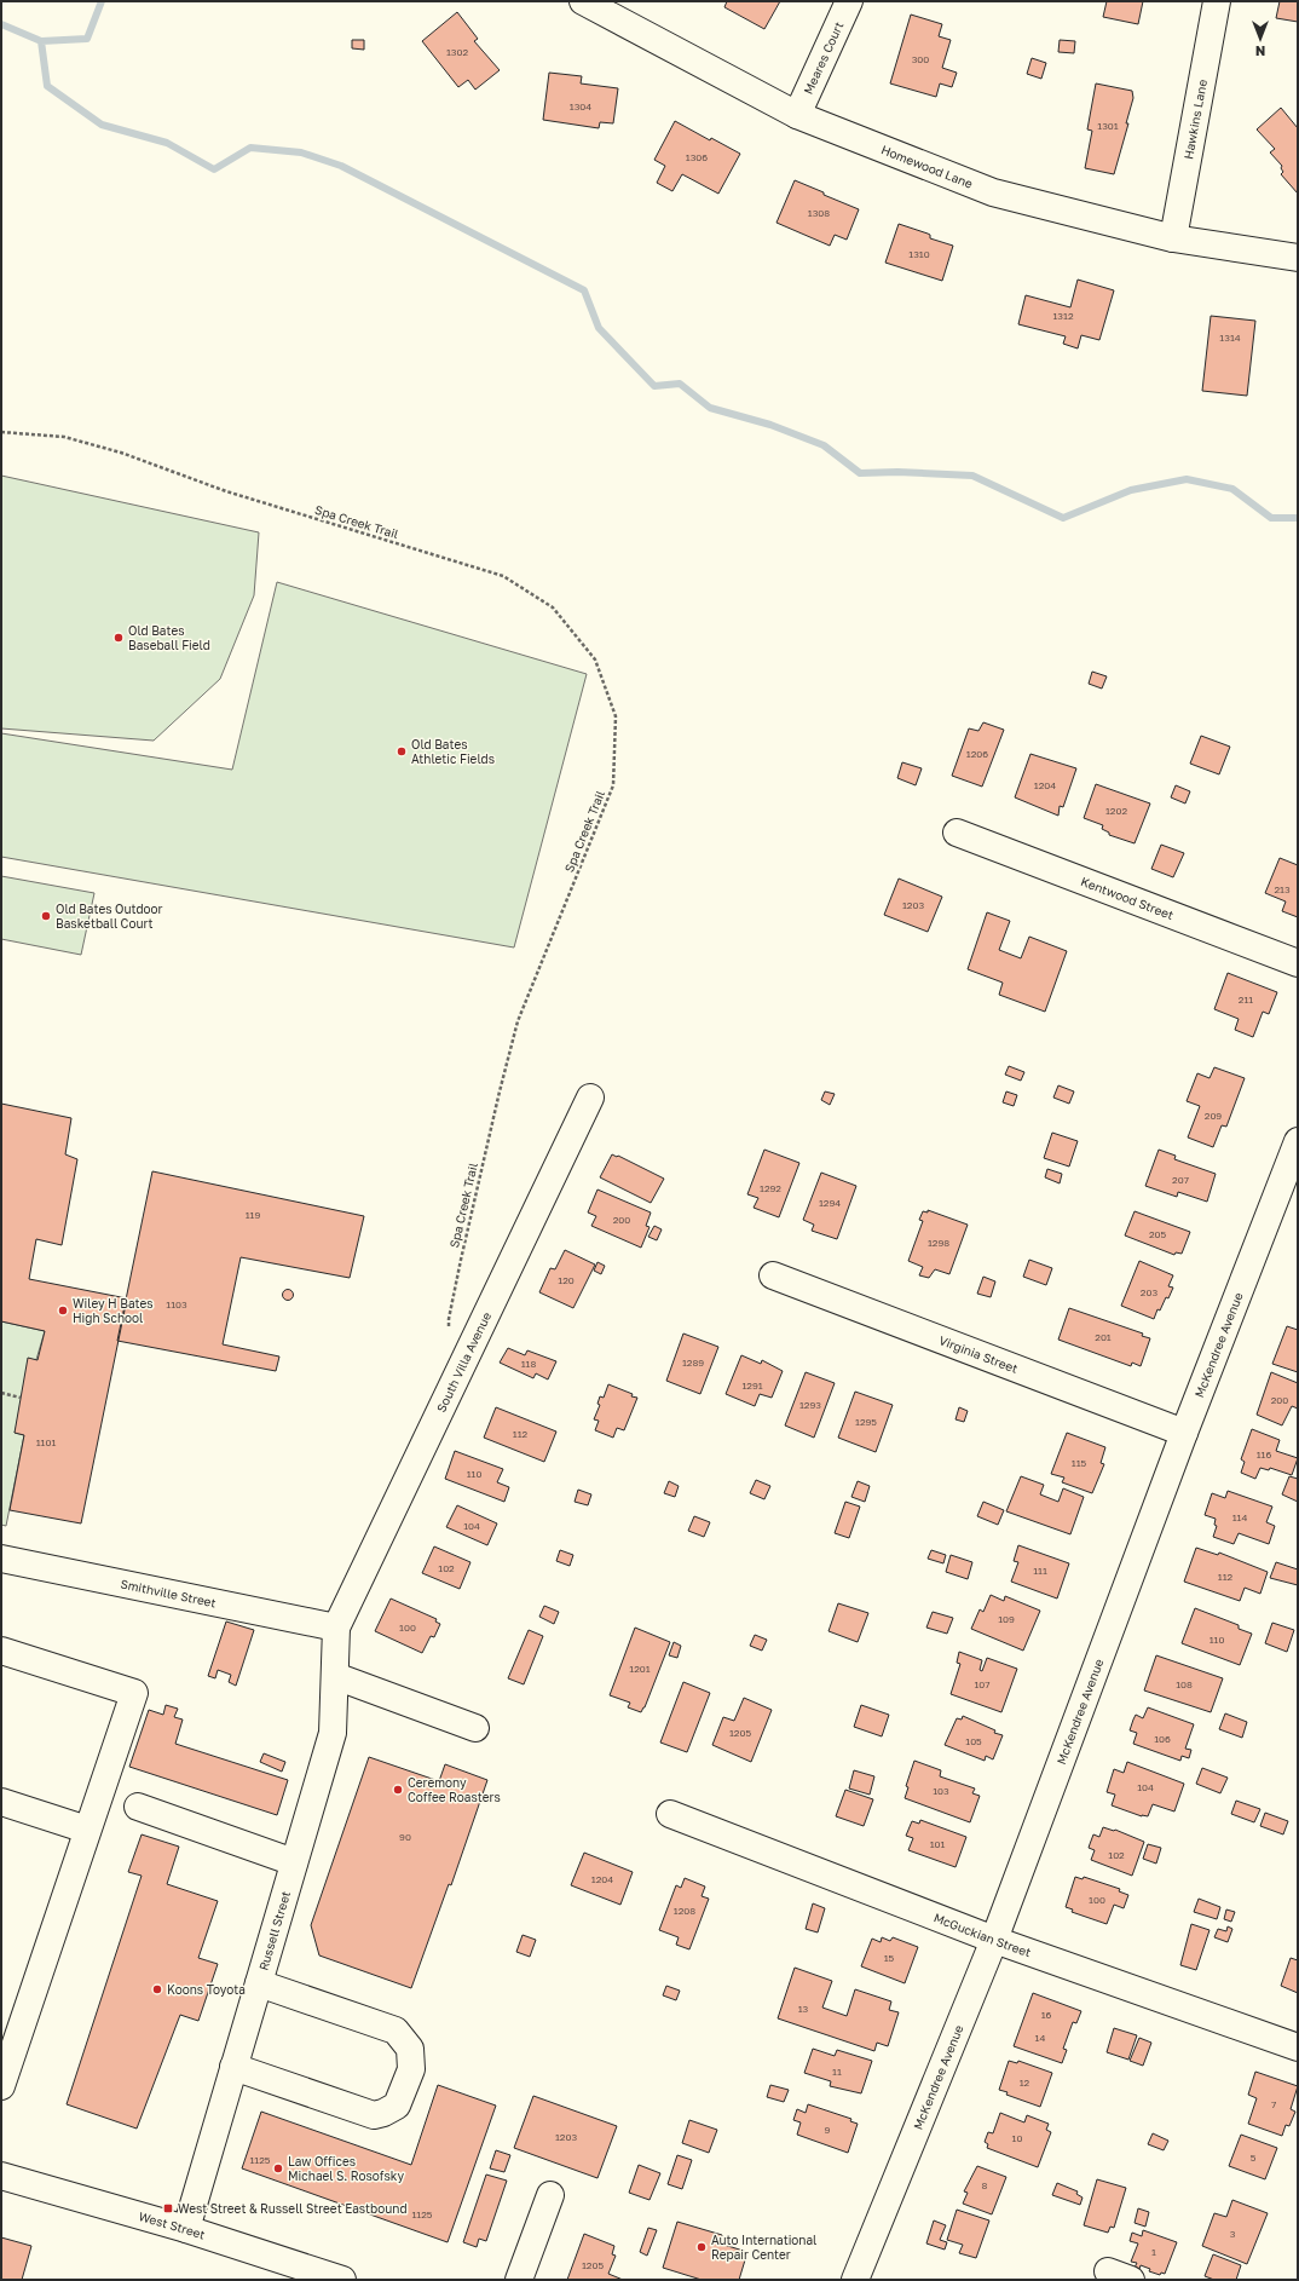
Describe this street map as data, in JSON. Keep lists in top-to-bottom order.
{
  "streets": {
    "street": [
      "Meares Court",
      "Hawkins Lane",
      "Homewood Lane",
      "Kentwood Street",
      "McKendree Avenue",
      "Virginia Street",
      "South Villa Avenue",
      "Smithville Street",
      "Russell Street",
      "McGuckian Street",
      "West Street"
    ],
    "path": ["Spa Creek Trail"]
  },
  "crossings": [
    ["Meares Court", "Homewood Lane"],
    ["Hawkins Lane", "Homewood Lane"],
    ["McKendree Avenue", "Virginia Street"],
    ["McKendree Avenue", "McGuckian Street"],
    ["South Villa Avenue", "Smithville Street"],
    ["South Villa Avenue", "Russell Street"],
    ["Smithville Street", "Russell Street"],
    ["Russell Street", "West Street"]
  ],
  "places": {
    "other": [
      "Old Bates Baseball Field",
      "Old Bates Athletic Fields",
      "Old Bates Outdoor Basketball Court",
      "Wiley H Bates High School",
      "Ceremony Coffee Roasters",
      "Koons Toyota",
      "Law Offices Michael S. Rosofsky",
      "Auto International Repair Center"
    ],
    "transit": ["West Street & Russell Street Eastbound"]
  },
  "house_numbers": [
    "1302",
    "300",
    "1304",
    "1301",
    "1306",
    "1308",
    "1310",
    "1312",
    "1314",
    "1206",
    "1204",
    "1202",
    "213",
    "1203",
    "211",
    "209",
    "207",
    "1292",
    "1294",
    "119",
    "200",
    "205",
    "1298",
    "120",
    "203",
    "1103",
    "201",
    "1289",
    "118",
    "1291",
    "200",
    "1293",
    "1295",
    "112",
    "1101",
    "116",
    "115",
    "110",
    "114",
    "104",
    "102",
    "111",
    "112",
    "109",
    "100",
    "110",
    "1201",
    "107",
    "108",
    "1205",
    "106",
    "105",
    "104",
    "103",
    "90",
    "101",
    "102",
    "1204",
    "100",
    "1208",
    "15",
    "13",
    "16",
    "14",
    "11",
    "12",
    "7",
    "9",
    "1203",
    "10",
    "5",
    "1125",
    "8",
    "1125",
    "3",
    "1",
    "1205"
  ],
  "north": "bottom"
}
